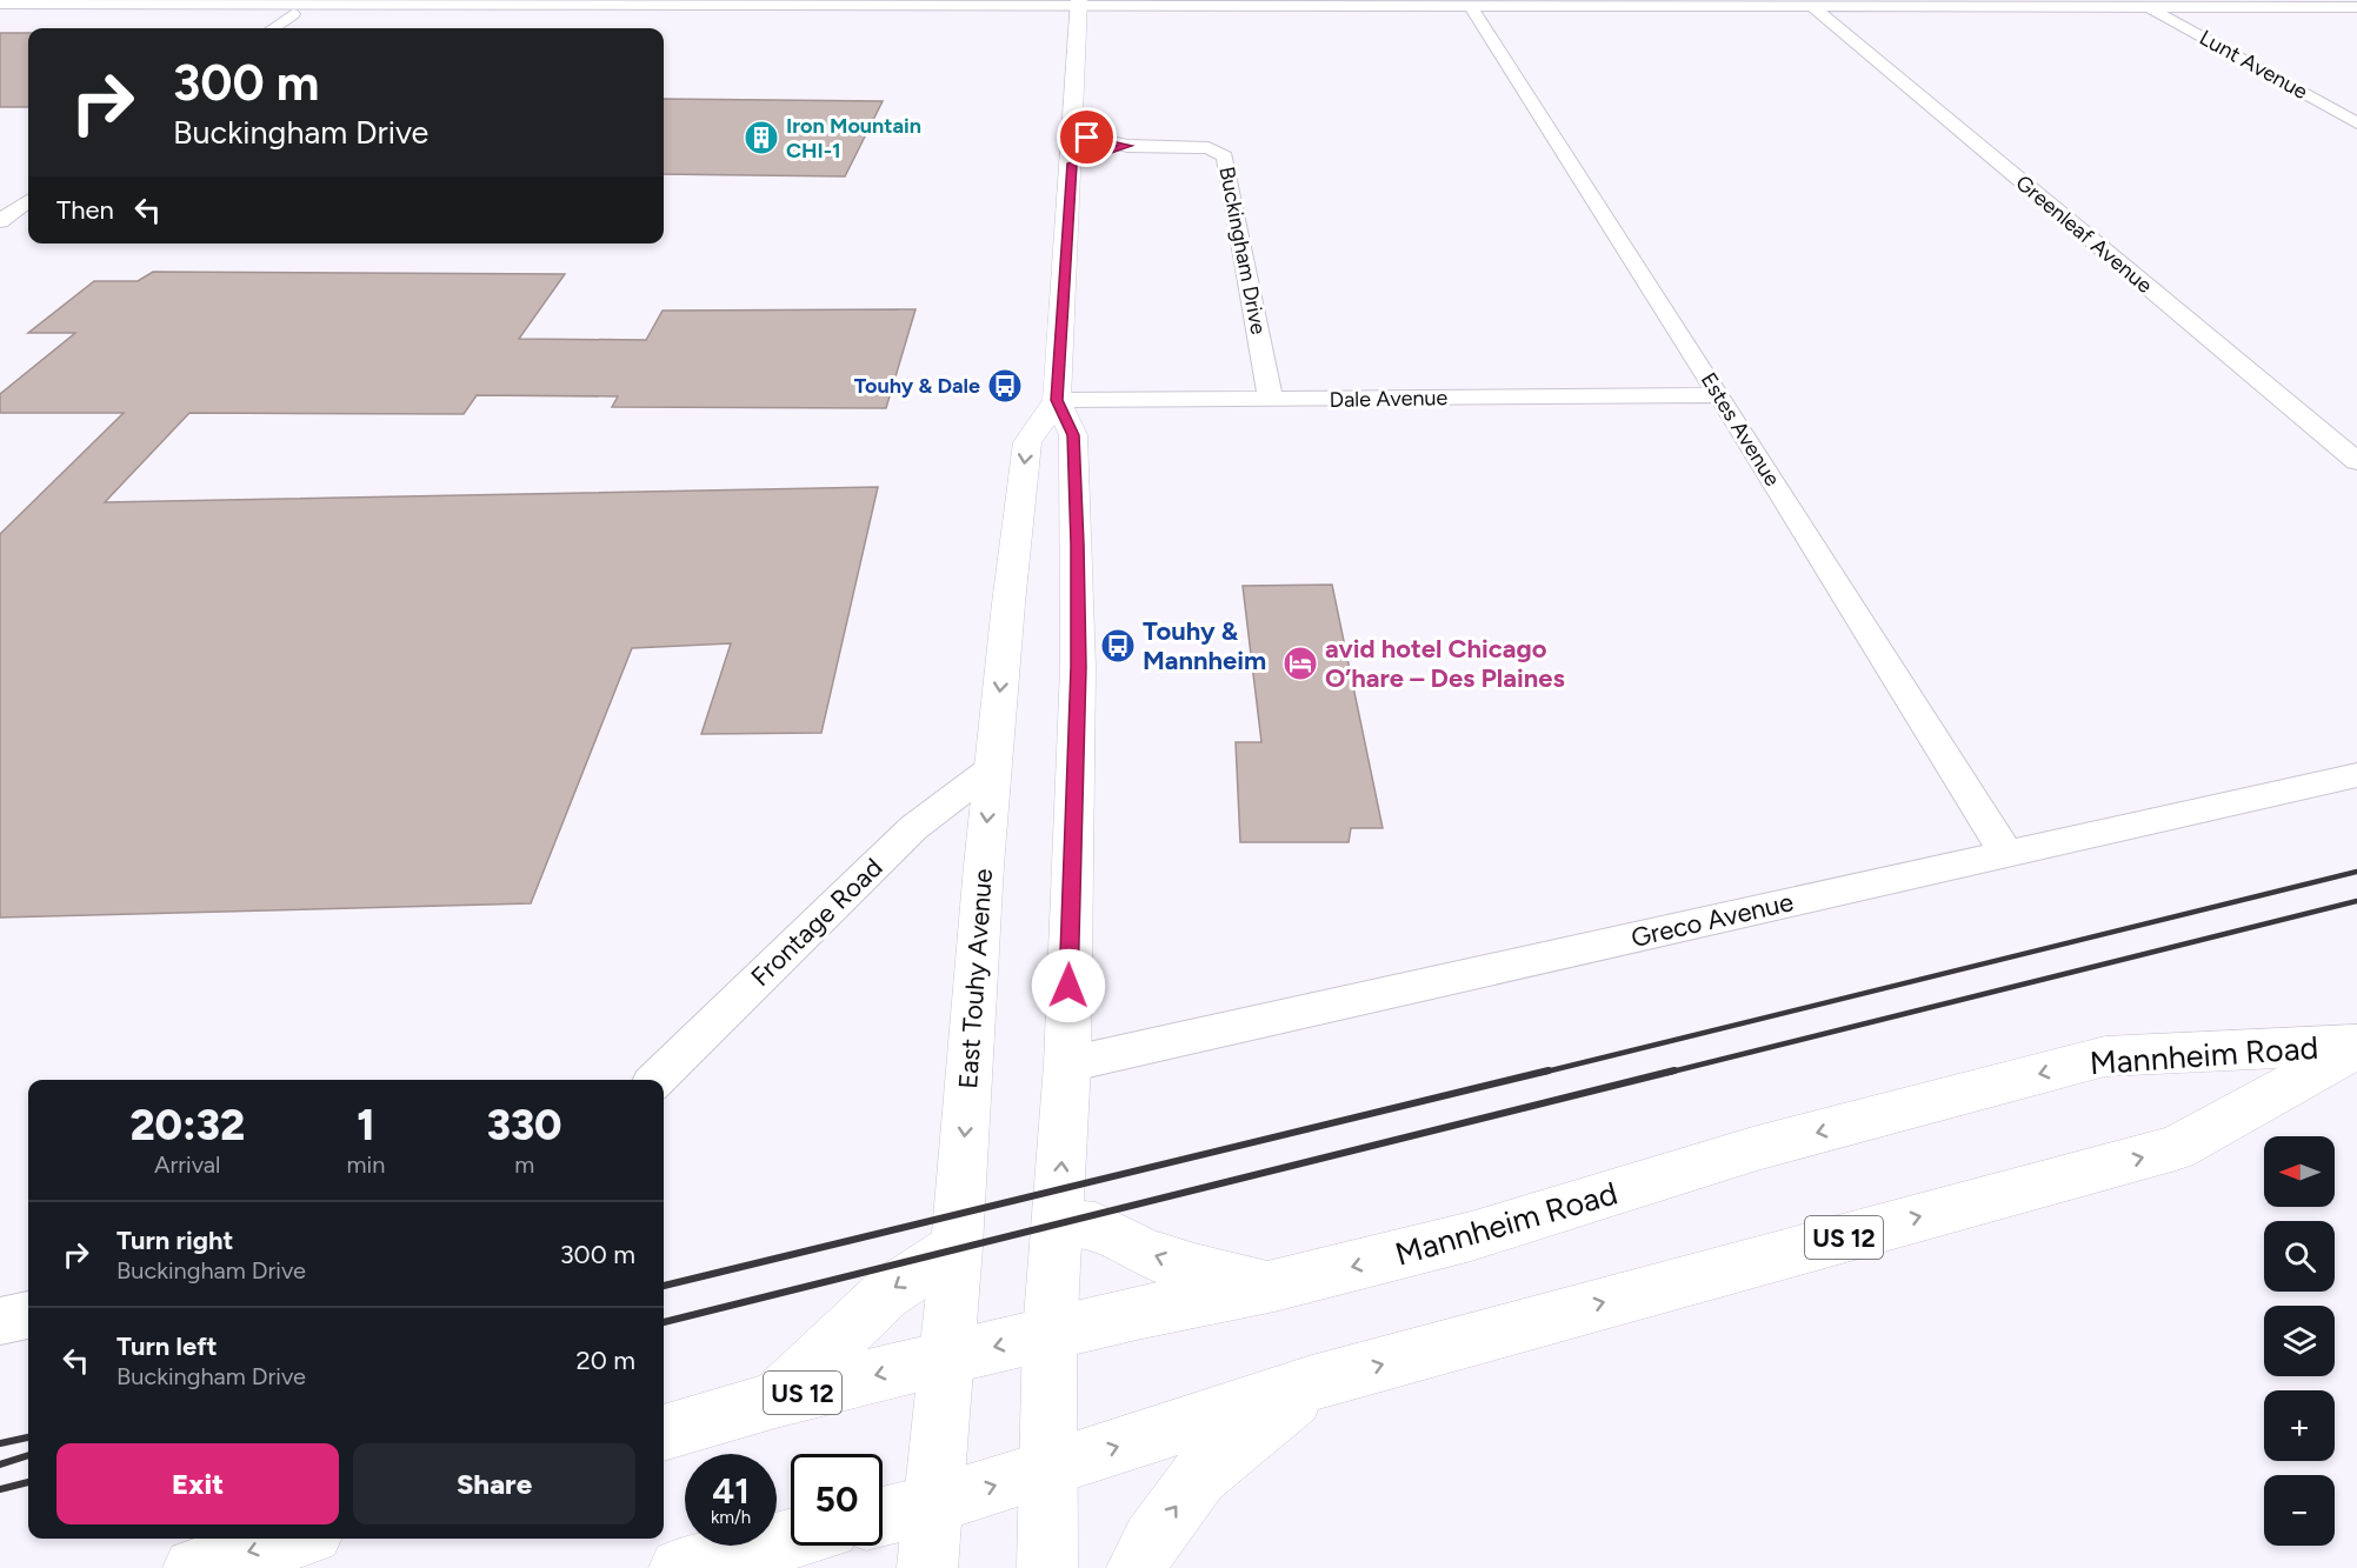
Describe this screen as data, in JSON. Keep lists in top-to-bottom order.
{
  "streets": {
    "main road": ["East Touhy Avenue", "Mannheim Road", "US 12"],
    "street": [
      "Lunt Avenue",
      "Greenleaf Avenue",
      "Buckingham Drive",
      "Dale Avenue",
      "Estes Avenue",
      "Greco Avenue",
      "Frontage Road"
    ]
  },
  "crossings": [
    ["Buckingham Drive", "Dale Avenue"],
    ["Dale Avenue", "Estes Avenue"],
    ["Dale Avenue", "East Touhy Avenue"],
    ["Estes Avenue", "Greco Avenue"],
    ["Frontage Road", "East Touhy Avenue"],
    ["East Touhy Avenue", "Mannheim Road"]
  ],
  "places": {
    "building": ["Iron Mountain CHI-1"],
    "bus stop": ["Touhy & Dale", "Touhy & Mannheim"],
    "hotel": ["avid hotel Chicago O’hare – Des Plaines"]
  },
  "north": "left",
  "page": {
    "turn": ["300 m", "Buckingham Drive"],
    "then": "Then",
    "eta": [
      "20:32",
      "Arrival",
      "1",
      "min",
      "330",
      "m"
    ],
    "map_buttons": ["+", "−"],
    "list": [
      {
        "name": "Turn right",
        "note": "Buckingham Drive",
        "value": "300 m"
      },
      {
        "name": "Turn left",
        "note": "Buckingham Drive",
        "value": "20 m"
      }
    ],
    "buttons": ["Exit", "Share"],
    "speed": "41 km/h",
    "limit": "50"
  }
}
